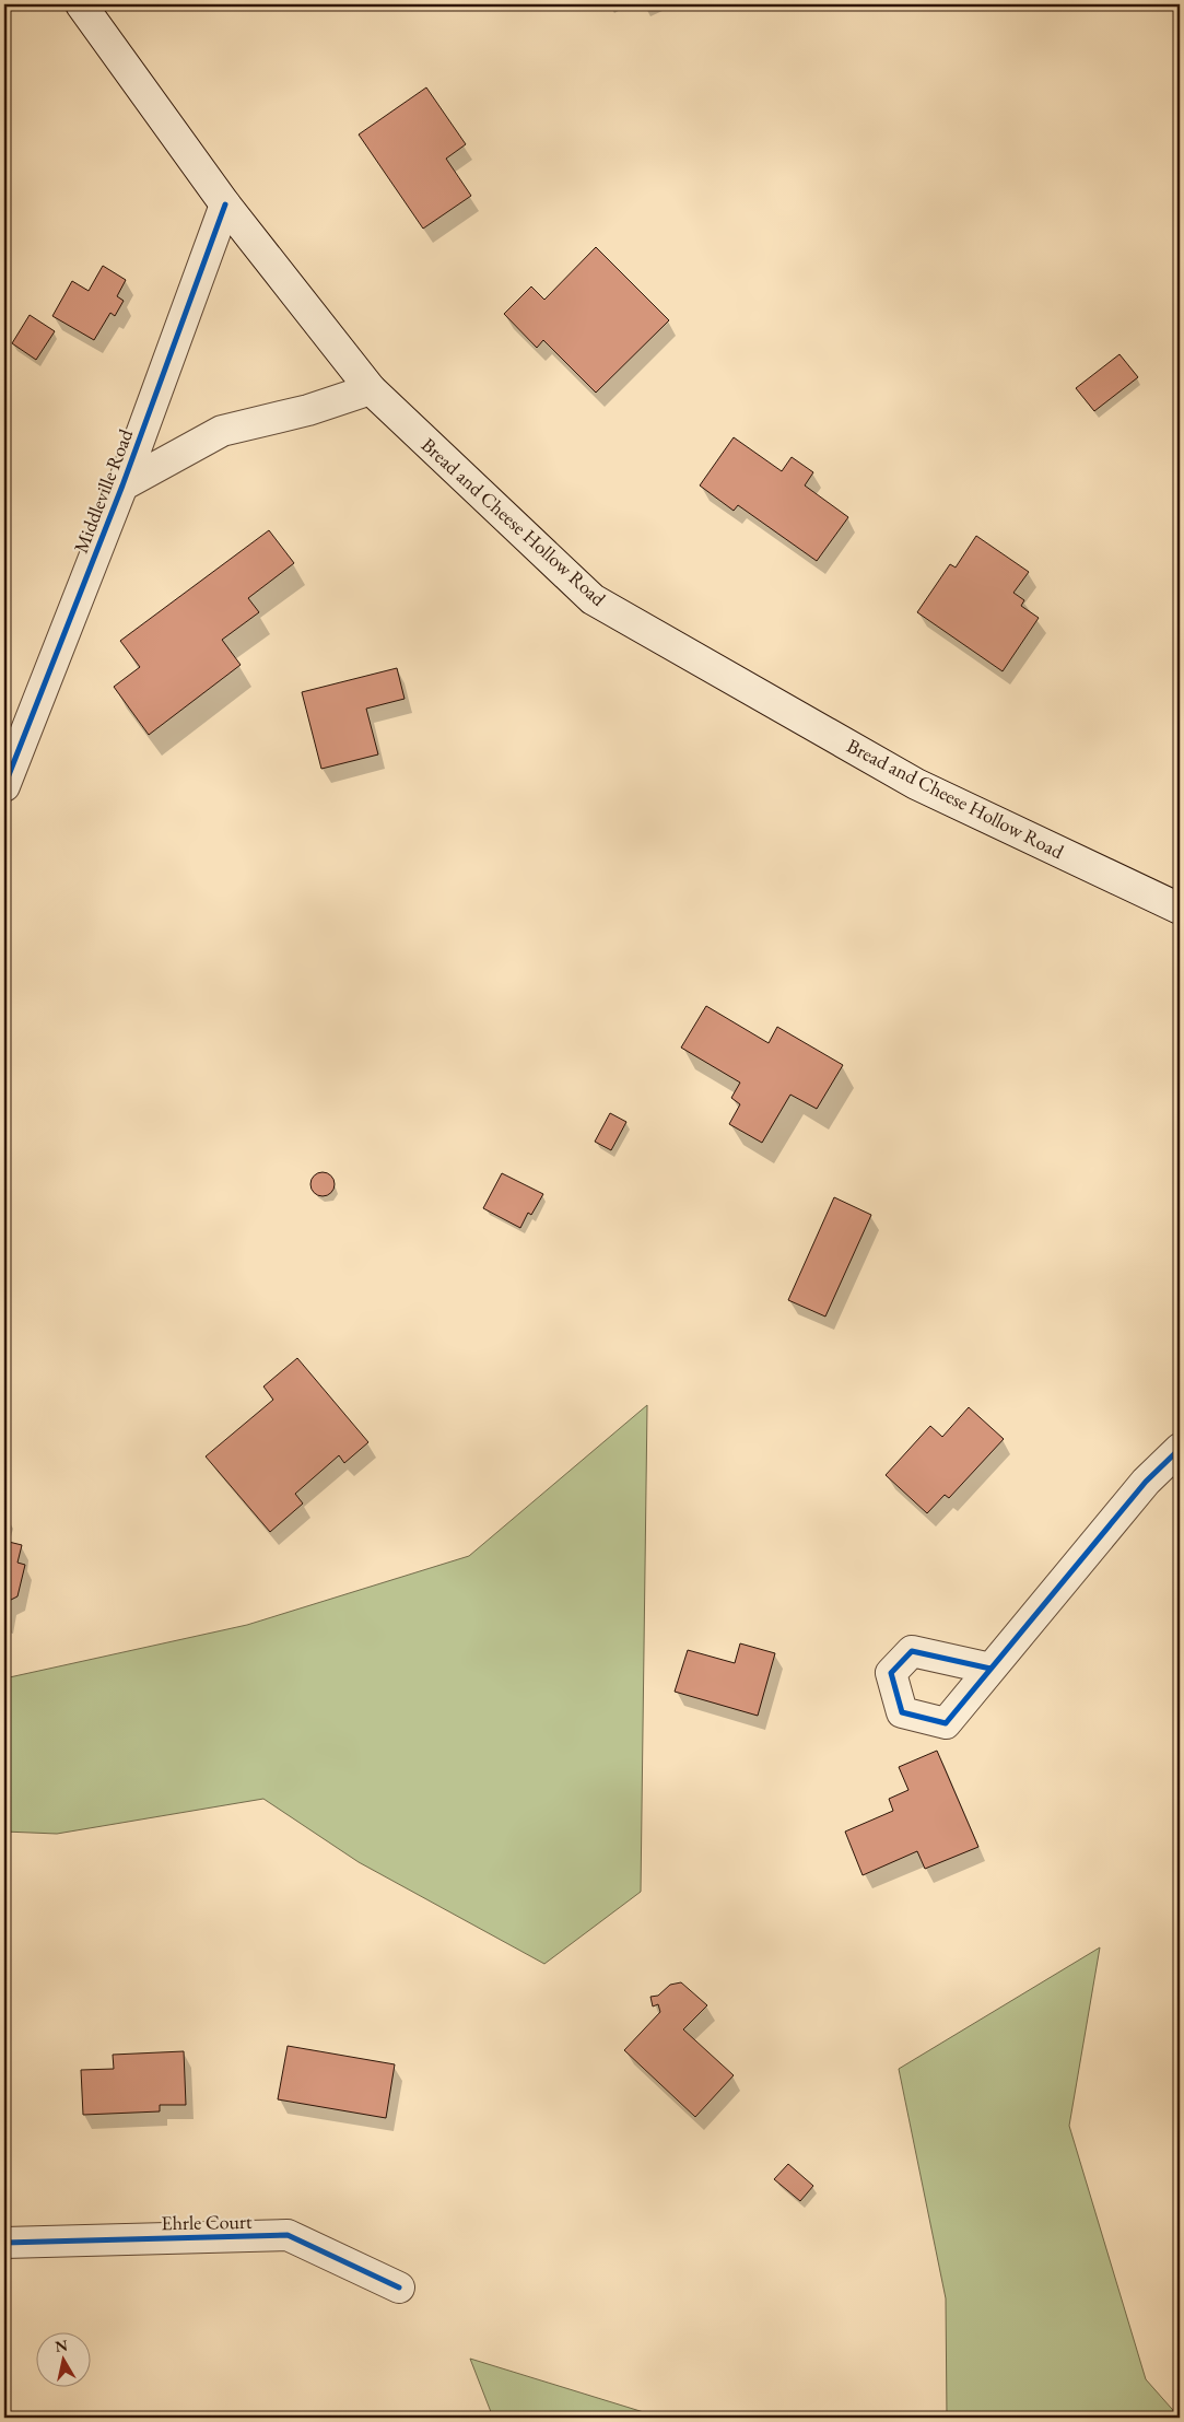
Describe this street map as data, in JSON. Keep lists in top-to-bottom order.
{
  "streets": {
    "street": ["Middleville Road", "Bread and Cheese Hollow Road", "Ehrle Court"]
  },
  "crossings": [
    ["Middleville Road", "Bread and Cheese Hollow Road"]
  ],
  "north": "top"
}
